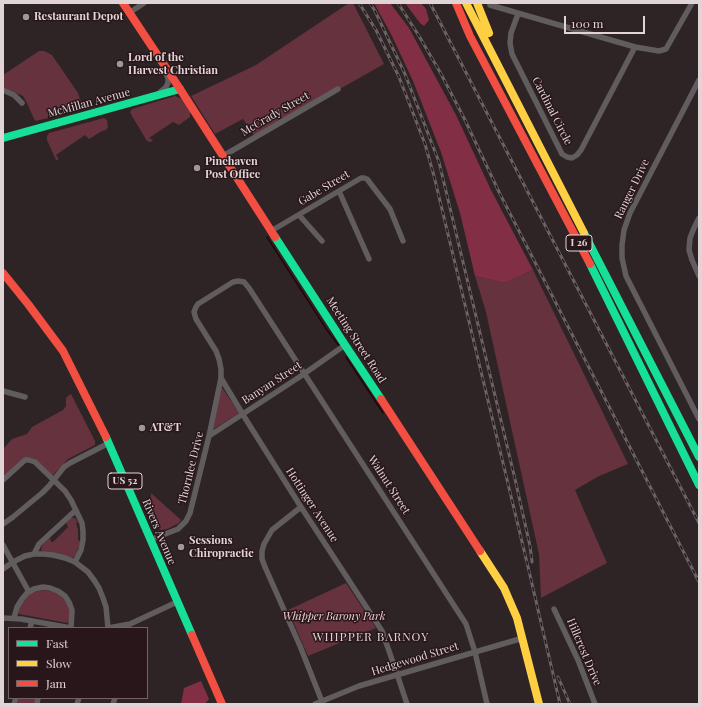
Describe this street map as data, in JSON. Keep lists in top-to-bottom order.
{
  "streets": {
    "main road": [
      "McMillan Avenue",
      "I 26",
      "Meeting Street Road",
      "US 52",
      "Rivers Avenue"
    ],
    "street": [
      "Cardinal Circle",
      "McCrady Street",
      "Gabe Street",
      "Ranger Drive",
      "Banyan Street",
      "Thornlee Drive",
      "Walnut Street",
      "Hottinger Avenue",
      "Hillcrest Drive",
      "Hedgewood Street"
    ]
  },
  "crossings": [
    ["McMillan Avenue", "Meeting Street Road"],
    ["McCrady Street", "Meeting Street Road"],
    ["Gabe Street", "Meeting Street Road"],
    ["Meeting Street Road", "Banyan Street"],
    ["Meeting Street Road", "Hedgewood Street"],
    ["Banyan Street", "Thornlee Drive"],
    ["Banyan Street", "Walnut Street"],
    ["Banyan Street", "Hottinger Avenue"],
    ["Thornlee Drive", "Hottinger Avenue"],
    ["Thornlee Drive", "Rivers Avenue"],
    ["Walnut Street", "Hottinger Avenue"],
    ["Walnut Street", "Hedgewood Street"],
    ["Hottinger Avenue", "Hedgewood Street"]
  ],
  "districts": ["WHIPPER BARNOY"],
  "parks": ["Whipper Barony Park"],
  "places": [
    "Restaurant Depot",
    "Lord of the Harvest Christian",
    "Pinehaven Post Office",
    "AT&T",
    "Sessions Chiropractic"
  ],
  "legend": ["Fast", "Slow", "Jam"],
  "scale_bar": "100 m"
}
